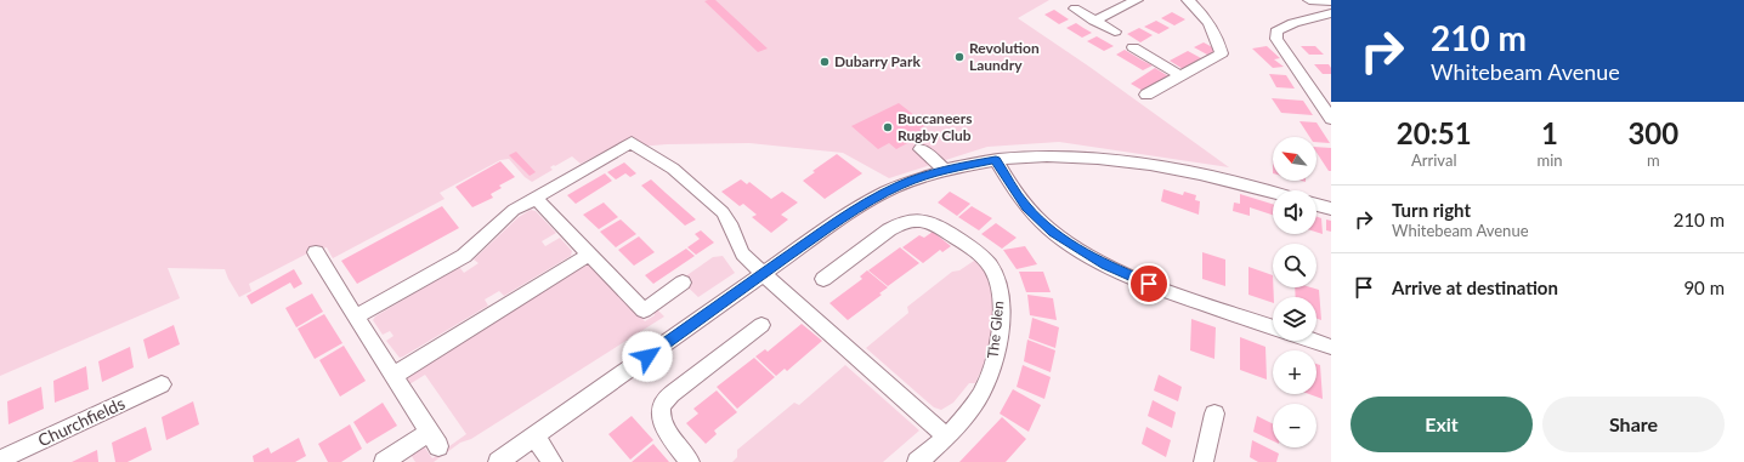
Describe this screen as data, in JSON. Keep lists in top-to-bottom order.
{
  "streets": {
    "street": ["The Glen", "Churchfields"]
  },
  "places": ["Revolution Laundry", "Dubarry Park", "Buccaneers Rugby Club"],
  "north": "top left",
  "page": {
    "turn": ["210 m", "Whitebeam Avenue"],
    "eta": [
      "20:51",
      "Arrival",
      "1",
      "min",
      "300",
      "m"
    ],
    "map_buttons": ["+", "−"],
    "list": [
      {
        "name": "Turn right",
        "note": "Whitebeam Avenue",
        "value": "210 m"
      },
      {
        "name": "Arrive at destination",
        "value": "90 m"
      }
    ],
    "buttons": ["Exit", "Share"]
  }
}
